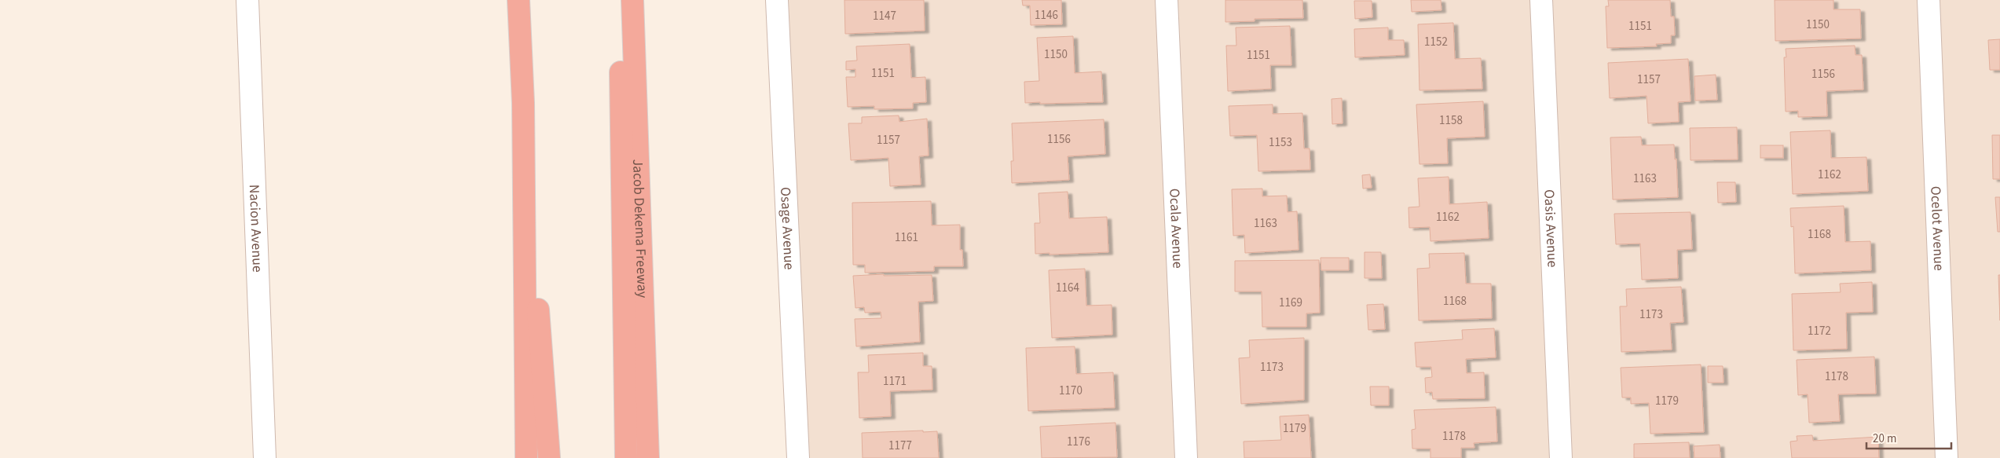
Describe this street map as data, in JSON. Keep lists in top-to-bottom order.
{
  "streets": {
    "highway": ["Jacob Dekema Freeway"],
    "street": [
      "Nacion Avenue",
      "Osage Avenue",
      "Oasis Avenue",
      "Ocelot Avenue",
      "Ocala Avenue"
    ]
  },
  "house_numbers": [
    "1146",
    "1147",
    "1150",
    "1151",
    "1152",
    "1150",
    "1151",
    "1151",
    "1156",
    "1157",
    "1158",
    "1156",
    "1157",
    "1153",
    "1162",
    "1163",
    "1162",
    "1163",
    "1168",
    "1161",
    "1164",
    "1168",
    "1169",
    "1173",
    "1172",
    "1173",
    "1178",
    "1171",
    "1170",
    "1179",
    "1179",
    "1178",
    "1176",
    "1177"
  ],
  "scale_bar": "20 m"
}
